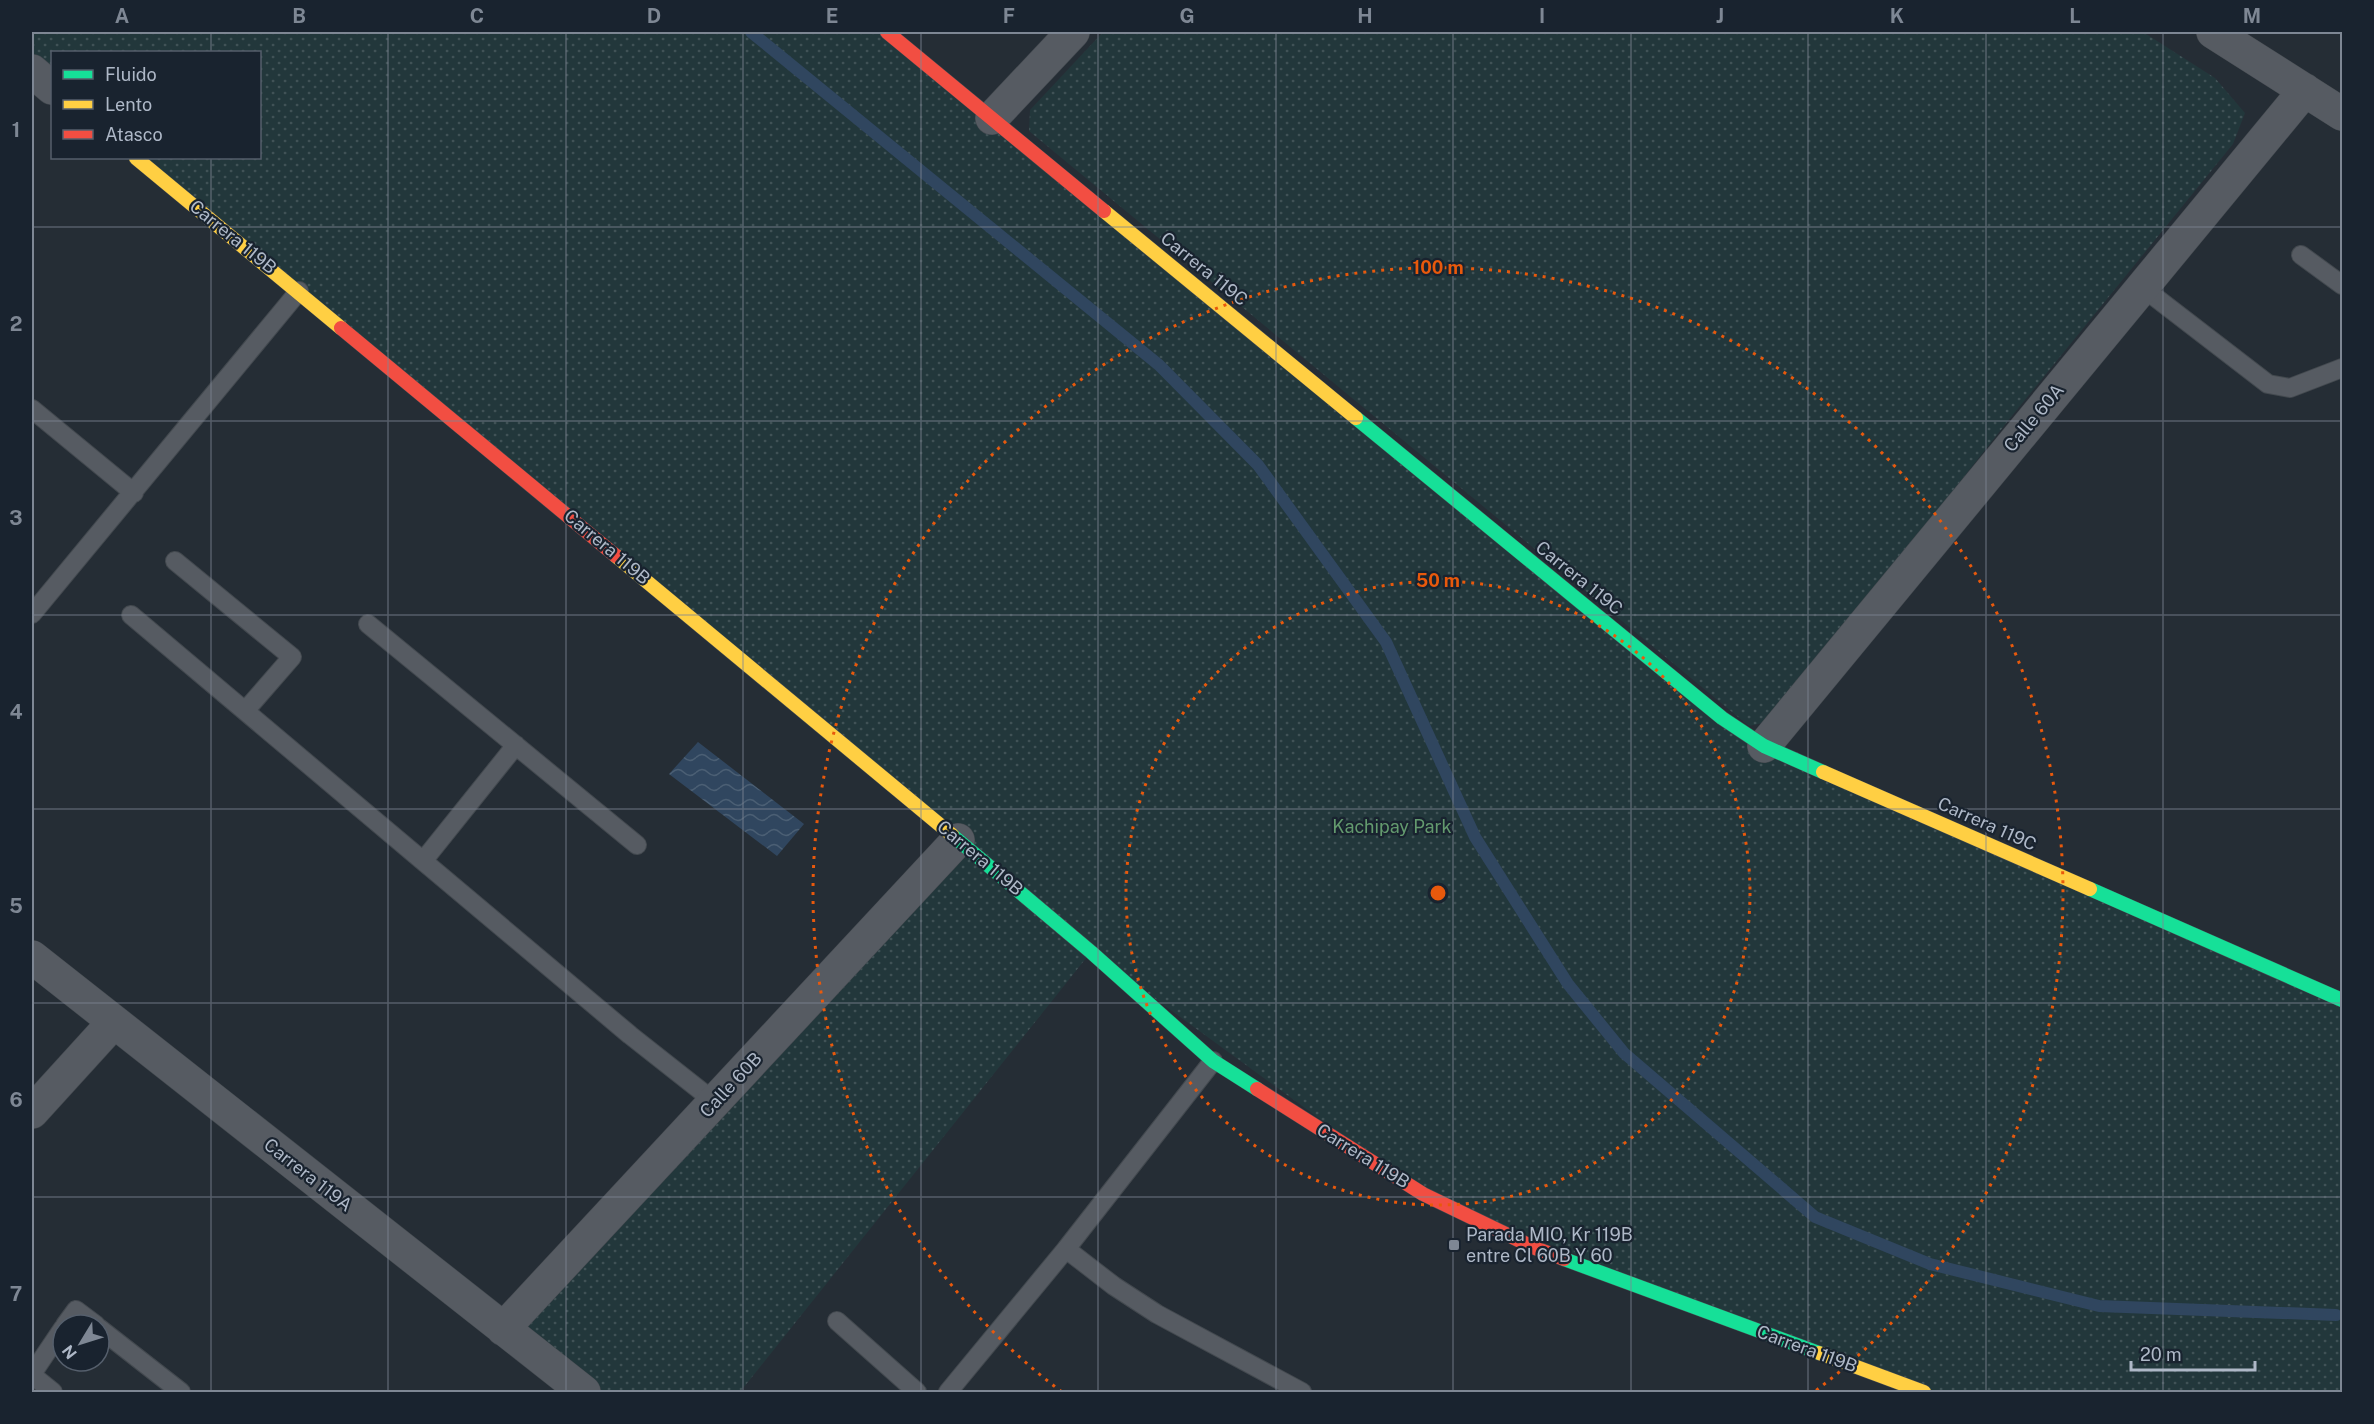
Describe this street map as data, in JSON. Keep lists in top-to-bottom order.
{
  "streets": {
    "street": [
      "Carrera 119B",
      "Carrera 119C",
      "Calle 60A",
      "Calle 60B",
      "Carrera 119A"
    ]
  },
  "crossings": [
    ["Carrera 119B", "Calle 60B"],
    ["Carrera 119C", "Calle 60A"],
    ["Calle 60B", "Carrera 119A"]
  ],
  "parks": ["Kachipay Park"],
  "places": {
    "transit": ["Parada MIO, Kr 119B entre Cl 60B Y 60"]
  },
  "legend": ["Fluido", "Lento", "Atasco"],
  "scale_bar": "20 m",
  "north": "bottom left",
  "grid": {
    "columns": [
      "A",
      "B",
      "C",
      "D",
      "E",
      "F",
      "G",
      "H",
      "I",
      "J",
      "K",
      "L",
      "M"
    ],
    "rows": [
      "1",
      "2",
      "3",
      "4",
      "5",
      "6",
      "7"
    ]
  },
  "rings": ["100 m", "50 m"]
}
